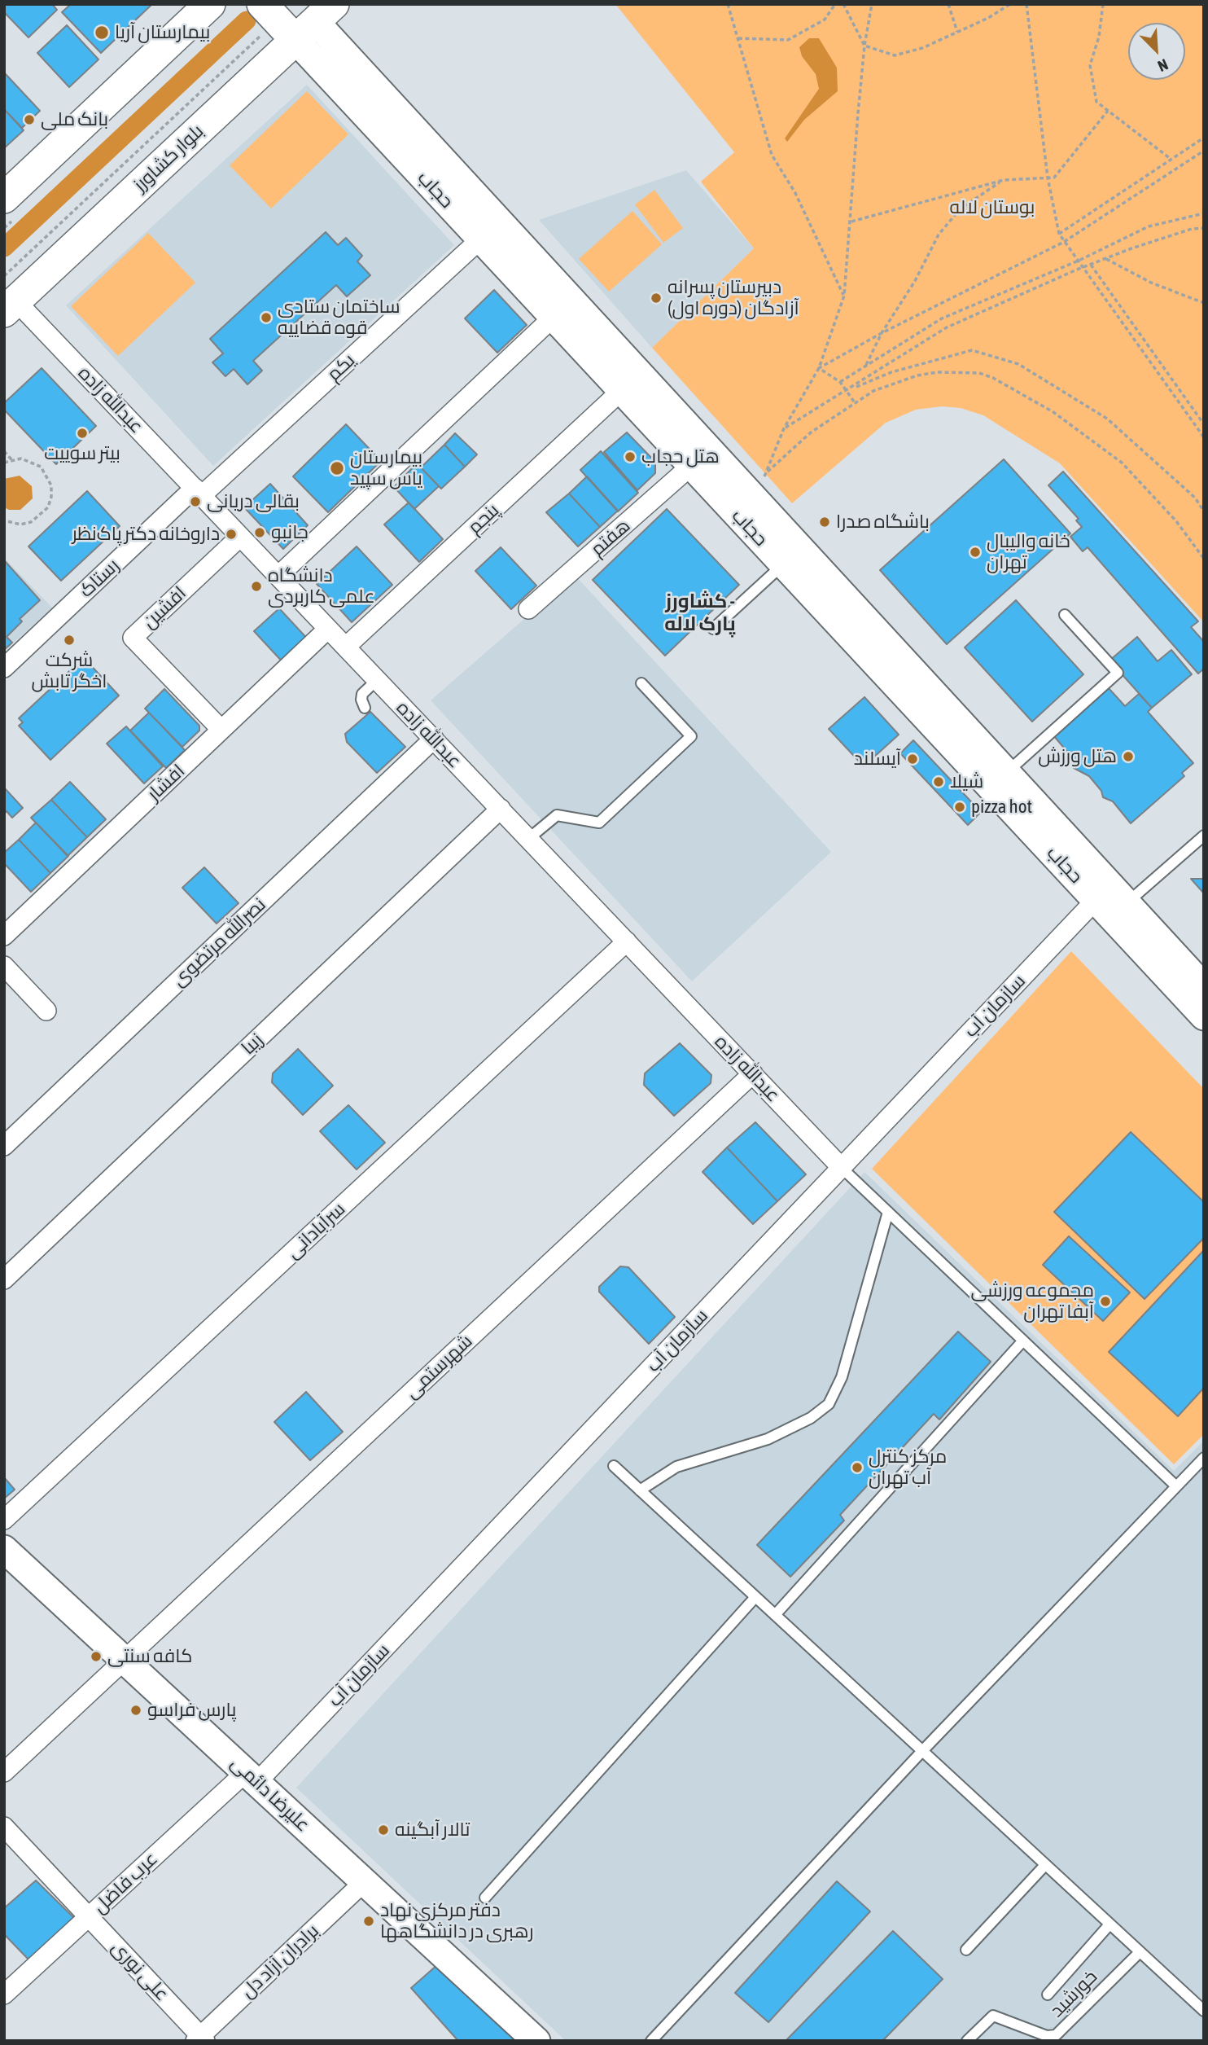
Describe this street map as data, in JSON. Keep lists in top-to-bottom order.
{
  "streets": {
    "main road": ["بلوار کشاورز", "حجاب", "علیرضا دائمی"],
    "street": [
      "یکم",
      "عبدالله زاده",
      "پنجم",
      "هفتم",
      "رستاک",
      "افشین",
      "افشار",
      "نصرالله مرتضوی",
      "سازمان آب",
      "زیبا",
      "سرآبادانی",
      "شهرستمی",
      "عرب فاضل",
      "برادران آزاد دل",
      "علی نوری"
    ],
    "lane": ["خورشید"]
  },
  "crossings": [
    ["بلوار کشاورز", "حجاب"],
    ["بلوار کشاورز", "عبدالله زاده"],
    ["حجاب", "یکم"],
    ["حجاب", "پنجم"],
    ["حجاب", "هفتم"],
    ["حجاب", "سازمان آب"],
    ["یکم", "عبدالله زاده"],
    ["یکم", "رستاک"],
    ["عبدالله زاده", "پنجم"],
    ["عبدالله زاده", "رستاک"],
    ["عبدالله زاده", "افشین"],
    ["عبدالله زاده", "افشار"],
    ["عبدالله زاده", "نصرالله مرتضوی"],
    ["عبدالله زاده", "سازمان آب"],
    ["عبدالله زاده", "زیبا"],
    ["عبدالله زاده", "سرآبادانی"],
    ["عبدالله زاده", "شهرستمی"],
    ["افشین", "افشار"],
    ["سازمان آب", "علیرضا دائمی"],
    ["سازمان آب", "عرب فاضل"],
    ["شهرستمی", "علیرضا دائمی"],
    ["علیرضا دائمی", "عرب فاضل"],
    ["علیرضا دائمی", "برادران آزاد دل"],
    ["عرب فاضل", "علی نوری"],
    ["برادران آزاد دل", "علی نوری"]
  ],
  "districts": ["کشاورز - پارک لاله"],
  "parks": ["بوستان لاله"],
  "places": [
    "بیمارستان آریا",
    "بانک ملی",
    "دبيرستان پسرانه آزادگان (دوره اول)",
    "ساختمان ستادی قوه قضاییه",
    "بیتر سوییت",
    "هتل حجاب",
    "بیمارستان یاس سپید",
    "بقالی دریانی",
    "باشگاه صدرا",
    "جانبو",
    "داروخانه دکتر پاک‌نظر",
    "خانه والیبال تهران",
    "دانشگاه علمی کاربردی",
    "شرکت اخگر تابش",
    "هتل ورزش",
    "آیسلند",
    "شیلا",
    "pizza hot",
    "مجموعه ورزشی آبفا تهران",
    "مرکز کنترل آب تهران",
    "کافه سنتی",
    "پارس فراسو",
    "تالار آبگینه",
    "دفتر مرکزی نهاد رهبری در دانشگاهها"
  ],
  "north": "bottom right"
}
